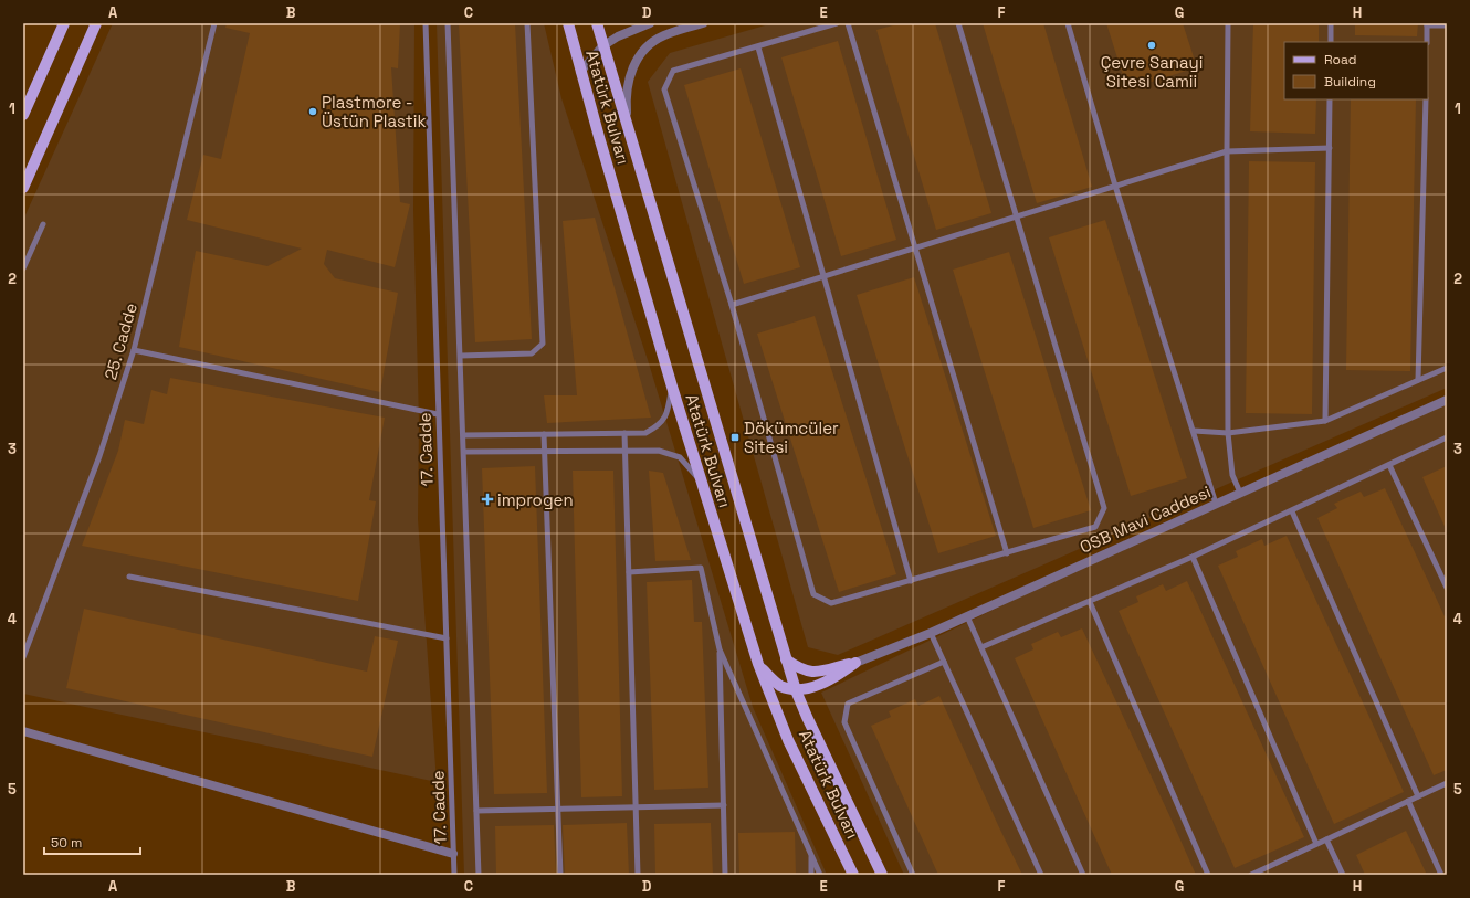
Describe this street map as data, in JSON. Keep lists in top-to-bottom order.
{
  "streets": {
    "main road": ["Atatürk Bulvarı"],
    "street": ["OSB Mavi Caddesi"],
    "lane": ["25. Cadde", "17. Cadde"]
  },
  "places": {
    "other": ["Çevre Sanayi Sitesi Camii", "Plastmore - Üstün Plastik"],
    "transit": ["Dökümcüler Sitesi"],
    "health": ["improgen"]
  },
  "legend": ["Road", "Building"],
  "scale_bar": "50 m",
  "grid": {
    "columns": [
      "A",
      "B",
      "C",
      "D",
      "E",
      "F",
      "G",
      "H"
    ],
    "rows": [
      "1",
      "2",
      "3",
      "4",
      "5"
    ]
  }
}
